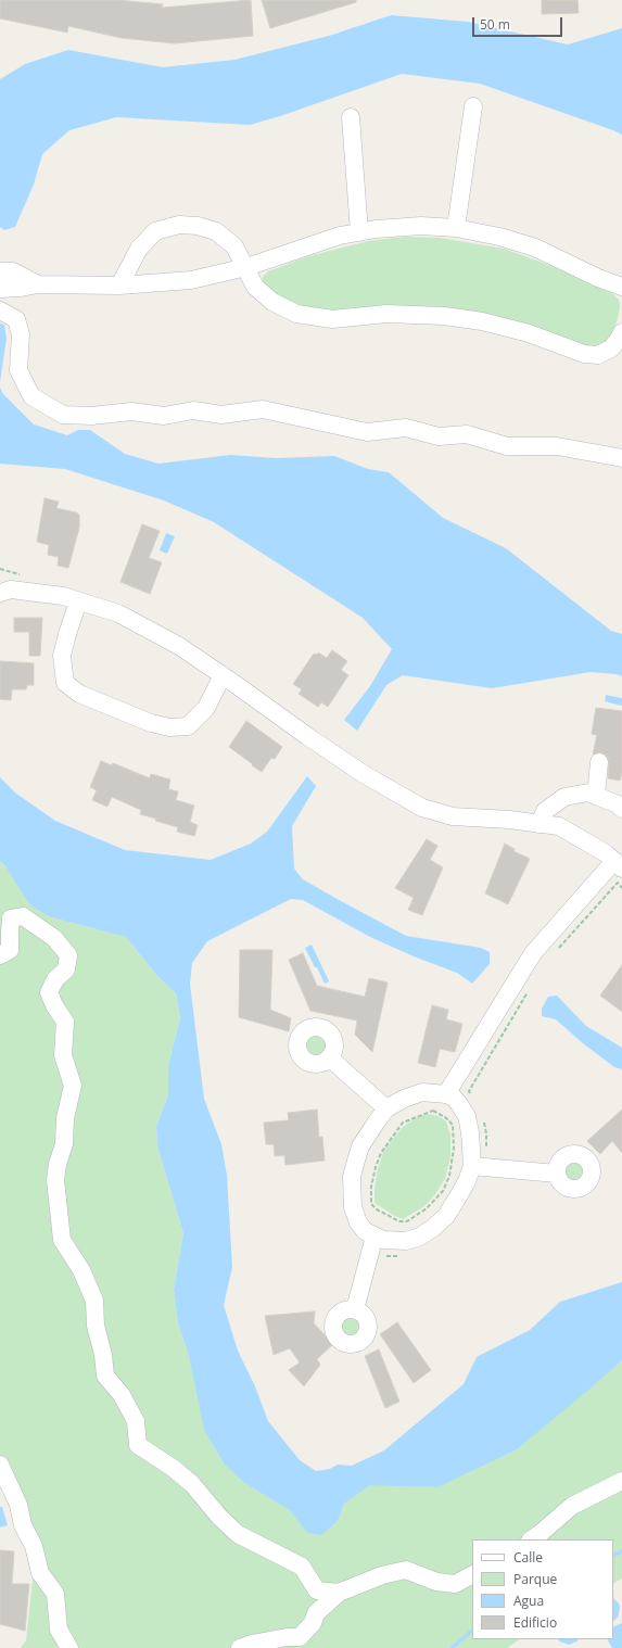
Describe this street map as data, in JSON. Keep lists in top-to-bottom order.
{
  "legend": [
    "Calle",
    "Parque",
    "Agua",
    "Edificio"
  ],
  "scale_bar": "50 m"
}
